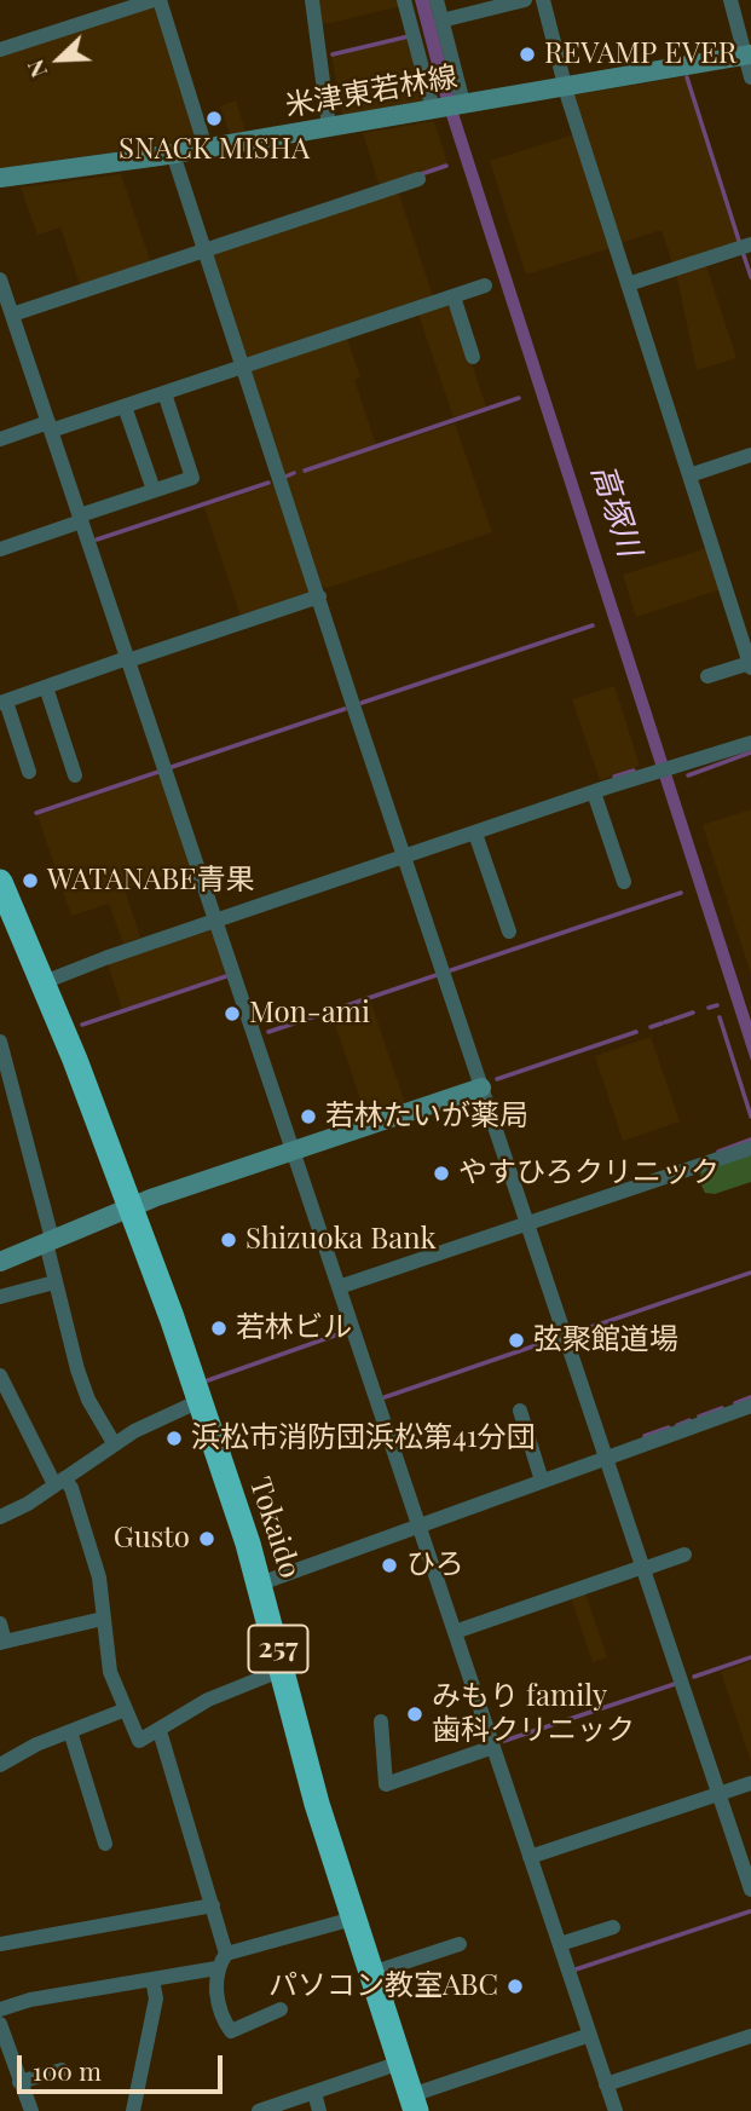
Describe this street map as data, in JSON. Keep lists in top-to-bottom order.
{
  "streets": {
    "highway": ["Tokaido", "257"],
    "main road": ["米津東若林線"]
  },
  "water": ["高塚川"],
  "places": [
    "REVAMP EVER",
    "SNACK MISHA",
    "WATANABE青果",
    "Mon-ami",
    "若林たいが薬局",
    "やすひろクリニック",
    "Shizuoka Bank",
    "若林ビル",
    "弦聚館道場",
    "浜松市消防団浜松第41分団",
    "Gusto",
    "ひろ",
    "みもり family 歯科クリニック",
    "パソコン教室ABC"
  ],
  "scale_bar": "100 m",
  "north": "bottom left"
}
